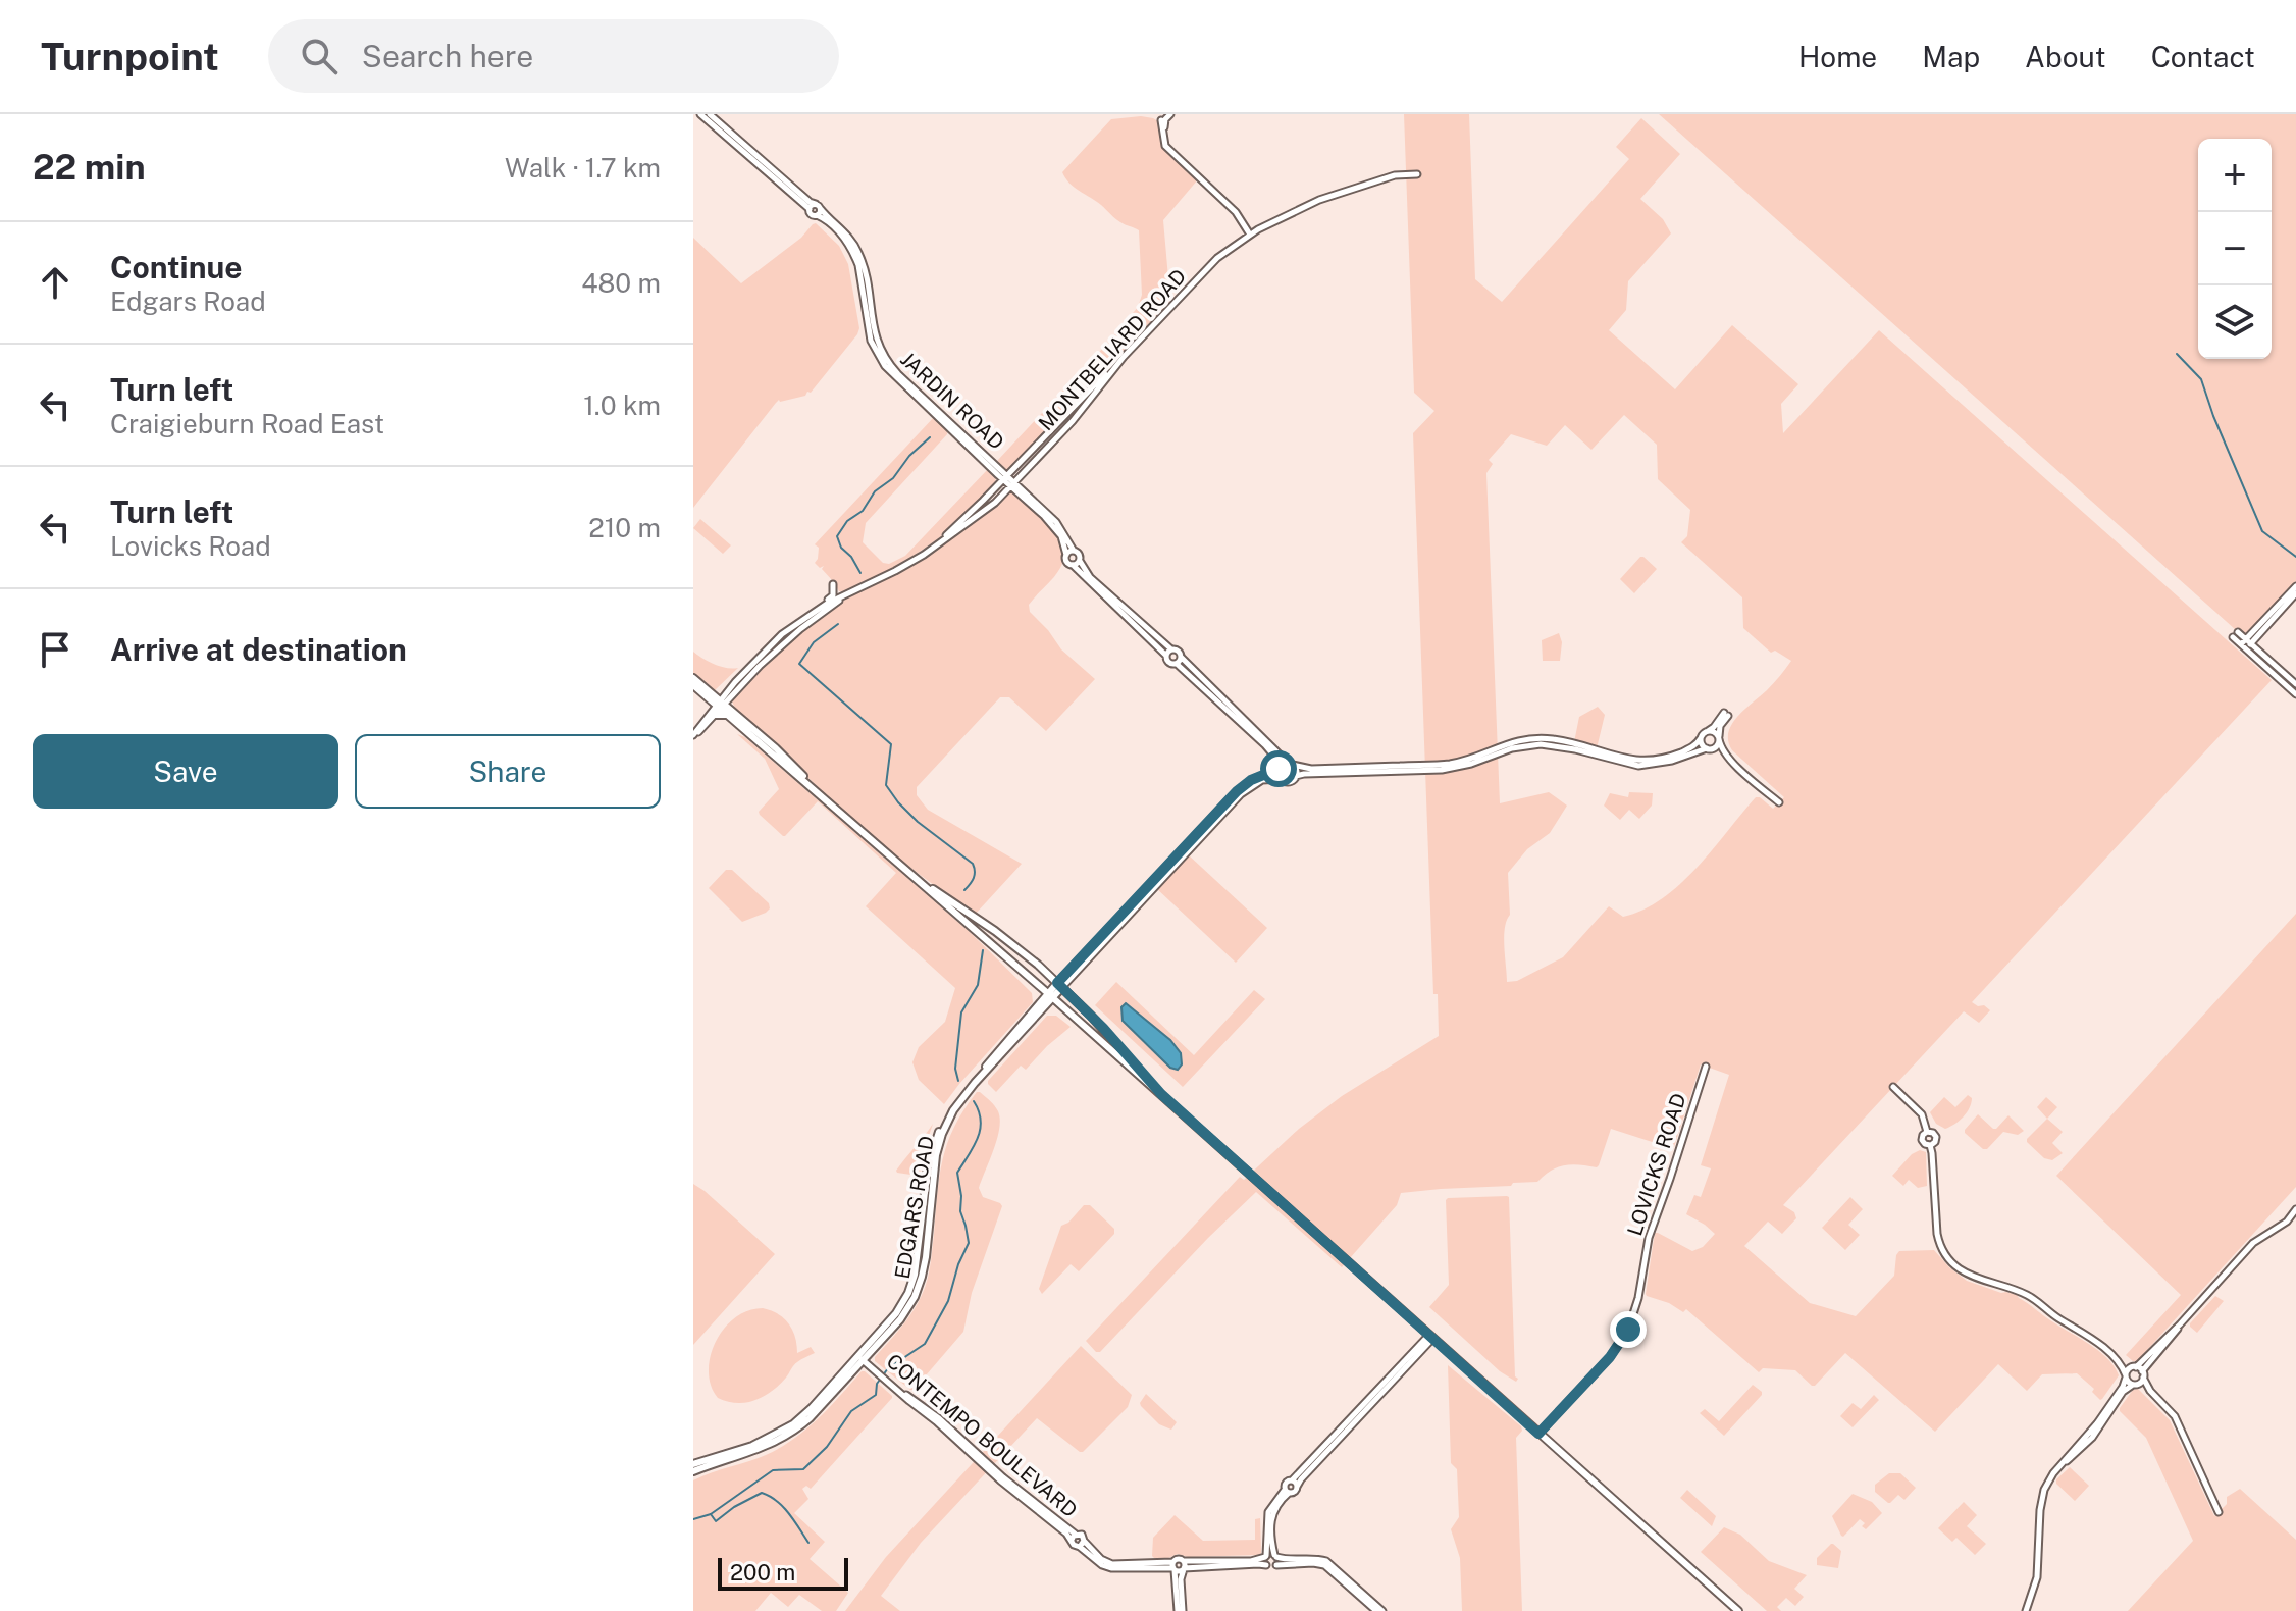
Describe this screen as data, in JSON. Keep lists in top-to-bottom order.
{
  "streets": {
    "main road": ["EDGARS ROAD"],
    "street": [
      "MONTBELIARD ROAD",
      "JARDIN ROAD",
      "LOVICKS ROAD",
      "CONTEMPO BOULEVARD"
    ]
  },
  "crossings": [
    ["MONTBELIARD ROAD", "JARDIN ROAD"],
    ["EDGARS ROAD", "CONTEMPO BOULEVARD"]
  ],
  "scale_bar": "200 m",
  "page": {
    "header": "Turnpoint",
    "search": "Search here",
    "nav": [
      "Home",
      "Map",
      "About",
      "Contact"
    ],
    "heading": ["22 min", "Walk · 1.7 km"],
    "map_buttons": ["+", "−"],
    "list": [
      ["Continue", "Edgars Road", "480 m"],
      ["Turn left", "Craigieburn Road East", "1.0 km"],
      ["Turn left", "Lovicks Road", "210 m"],
      "Arrive at destination"
    ],
    "buttons": ["Save", "Share"],
    "scale": "200 m"
  }
}
